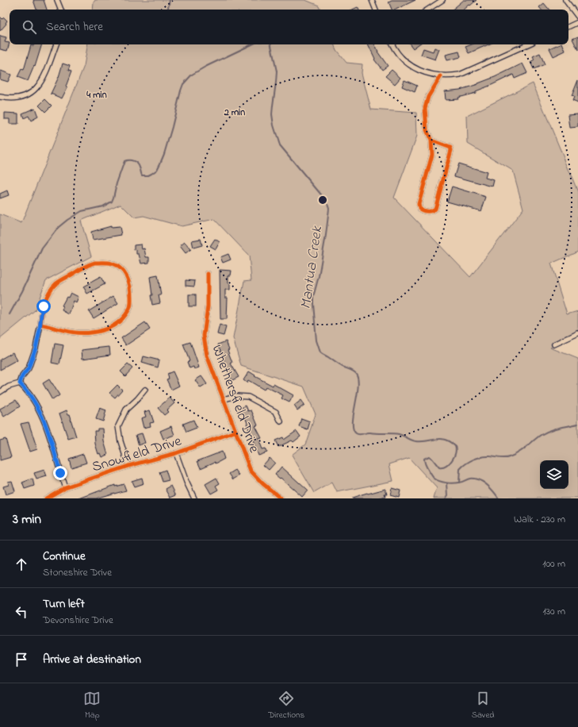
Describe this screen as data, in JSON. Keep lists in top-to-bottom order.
{
  "streets": {
    "street": ["Whethersfield Drive", "Snowfield Drive"]
  },
  "crossings": [
    ["Whethersfield Drive", "Snowfield Drive"]
  ],
  "water": ["Mantua Creek"],
  "page": {
    "search": "Search here",
    "heading": ["3 min", "Walk · 230 m"],
    "list": [
      ["Continue", "Stoneshire Drive", "100 m"],
      ["Turn left", "Devonshire Drive", "130 m"],
      "Arrive at destination"
    ],
    "nav": ["Map", "Directions", "Saved"]
  },
  "rings": ["4 min", "2 min"]
}
